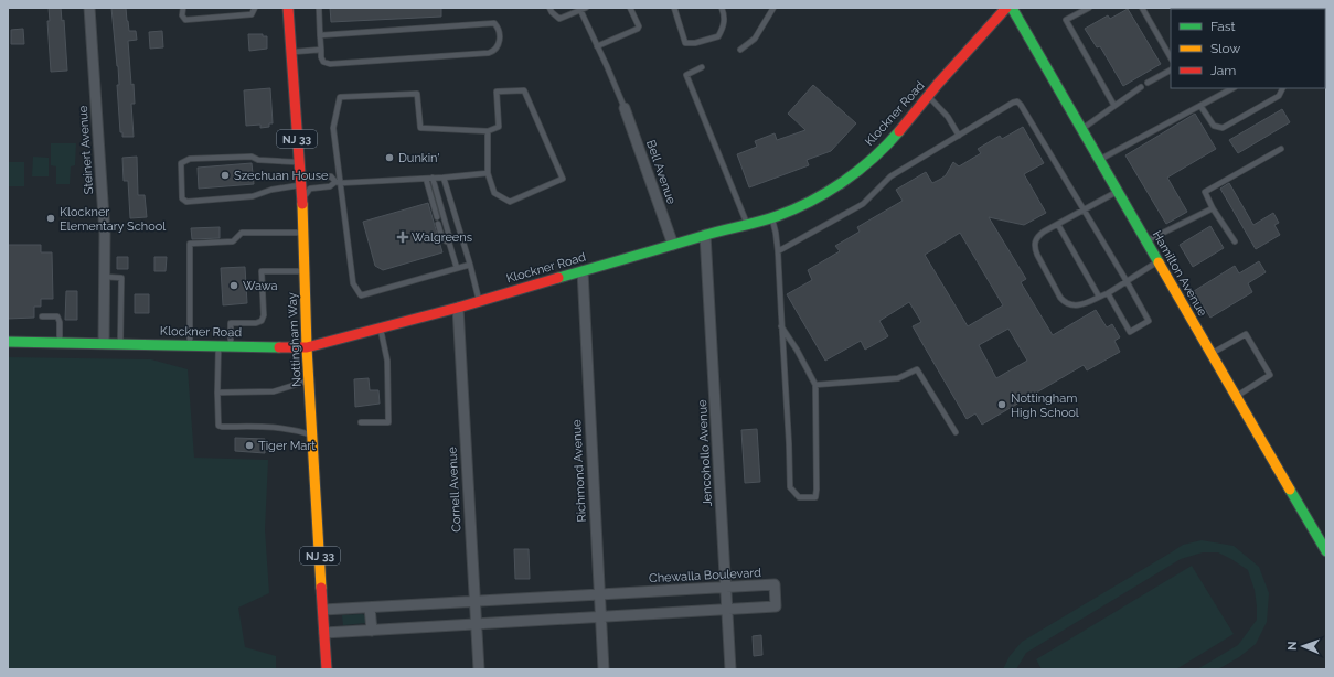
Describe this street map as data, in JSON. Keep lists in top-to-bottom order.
{
  "streets": {
    "main road": [
      "Klockner Road",
      "NJ 33",
      "Hamilton Avenue",
      "Nottingham Way"
    ],
    "street": [
      "Steinert Avenue",
      "Bell Avenue",
      "Jencohollo Avenue",
      "Richmond Avenue",
      "Cornell Avenue",
      "Chewalla Boulevard"
    ]
  },
  "crossings": [
    ["Klockner Road", "Steinert Avenue"],
    ["Klockner Road", "Bell Avenue"],
    ["Klockner Road", "Nottingham Way"],
    ["Klockner Road", "Jencohollo Avenue"],
    ["Klockner Road", "Richmond Avenue"],
    ["Klockner Road", "Cornell Avenue"],
    ["Nottingham Way", "Chewalla Boulevard"],
    ["Jencohollo Avenue", "Chewalla Boulevard"],
    ["Richmond Avenue", "Chewalla Boulevard"],
    ["Cornell Avenue", "Chewalla Boulevard"]
  ],
  "places": {
    "other": [
      "Dunkin'",
      "Szechuan House",
      "Klockner Elementary School",
      "Wawa",
      "Nottingham High School",
      "Tiger Mart"
    ],
    "health": ["Walgreens"]
  },
  "legend": ["Fast", "Slow", "Jam"],
  "north": "left"
}
